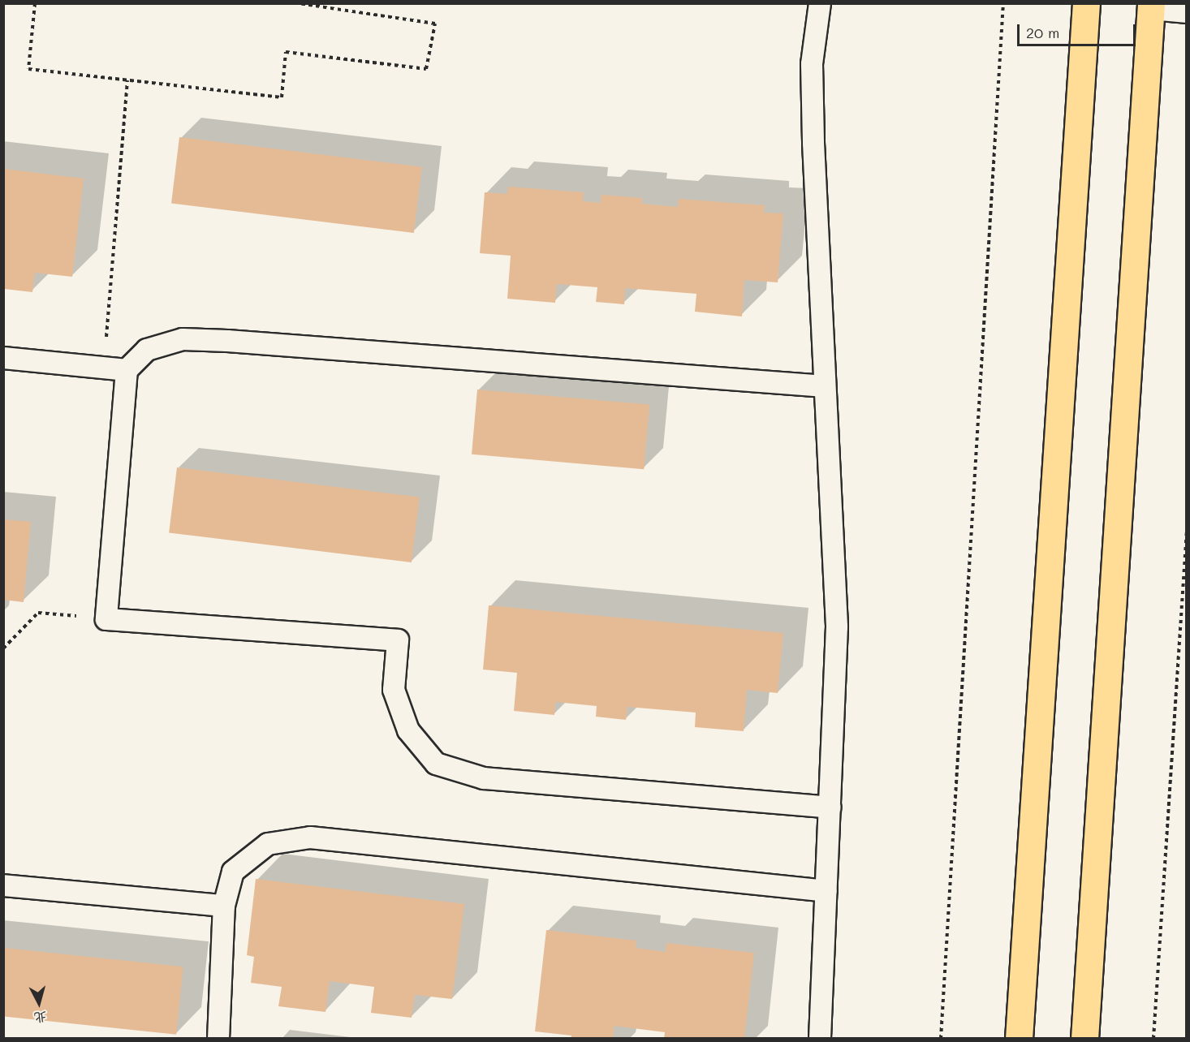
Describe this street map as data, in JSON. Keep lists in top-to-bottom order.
{
  "scale_bar": "20 m",
  "north": "bottom"
}
